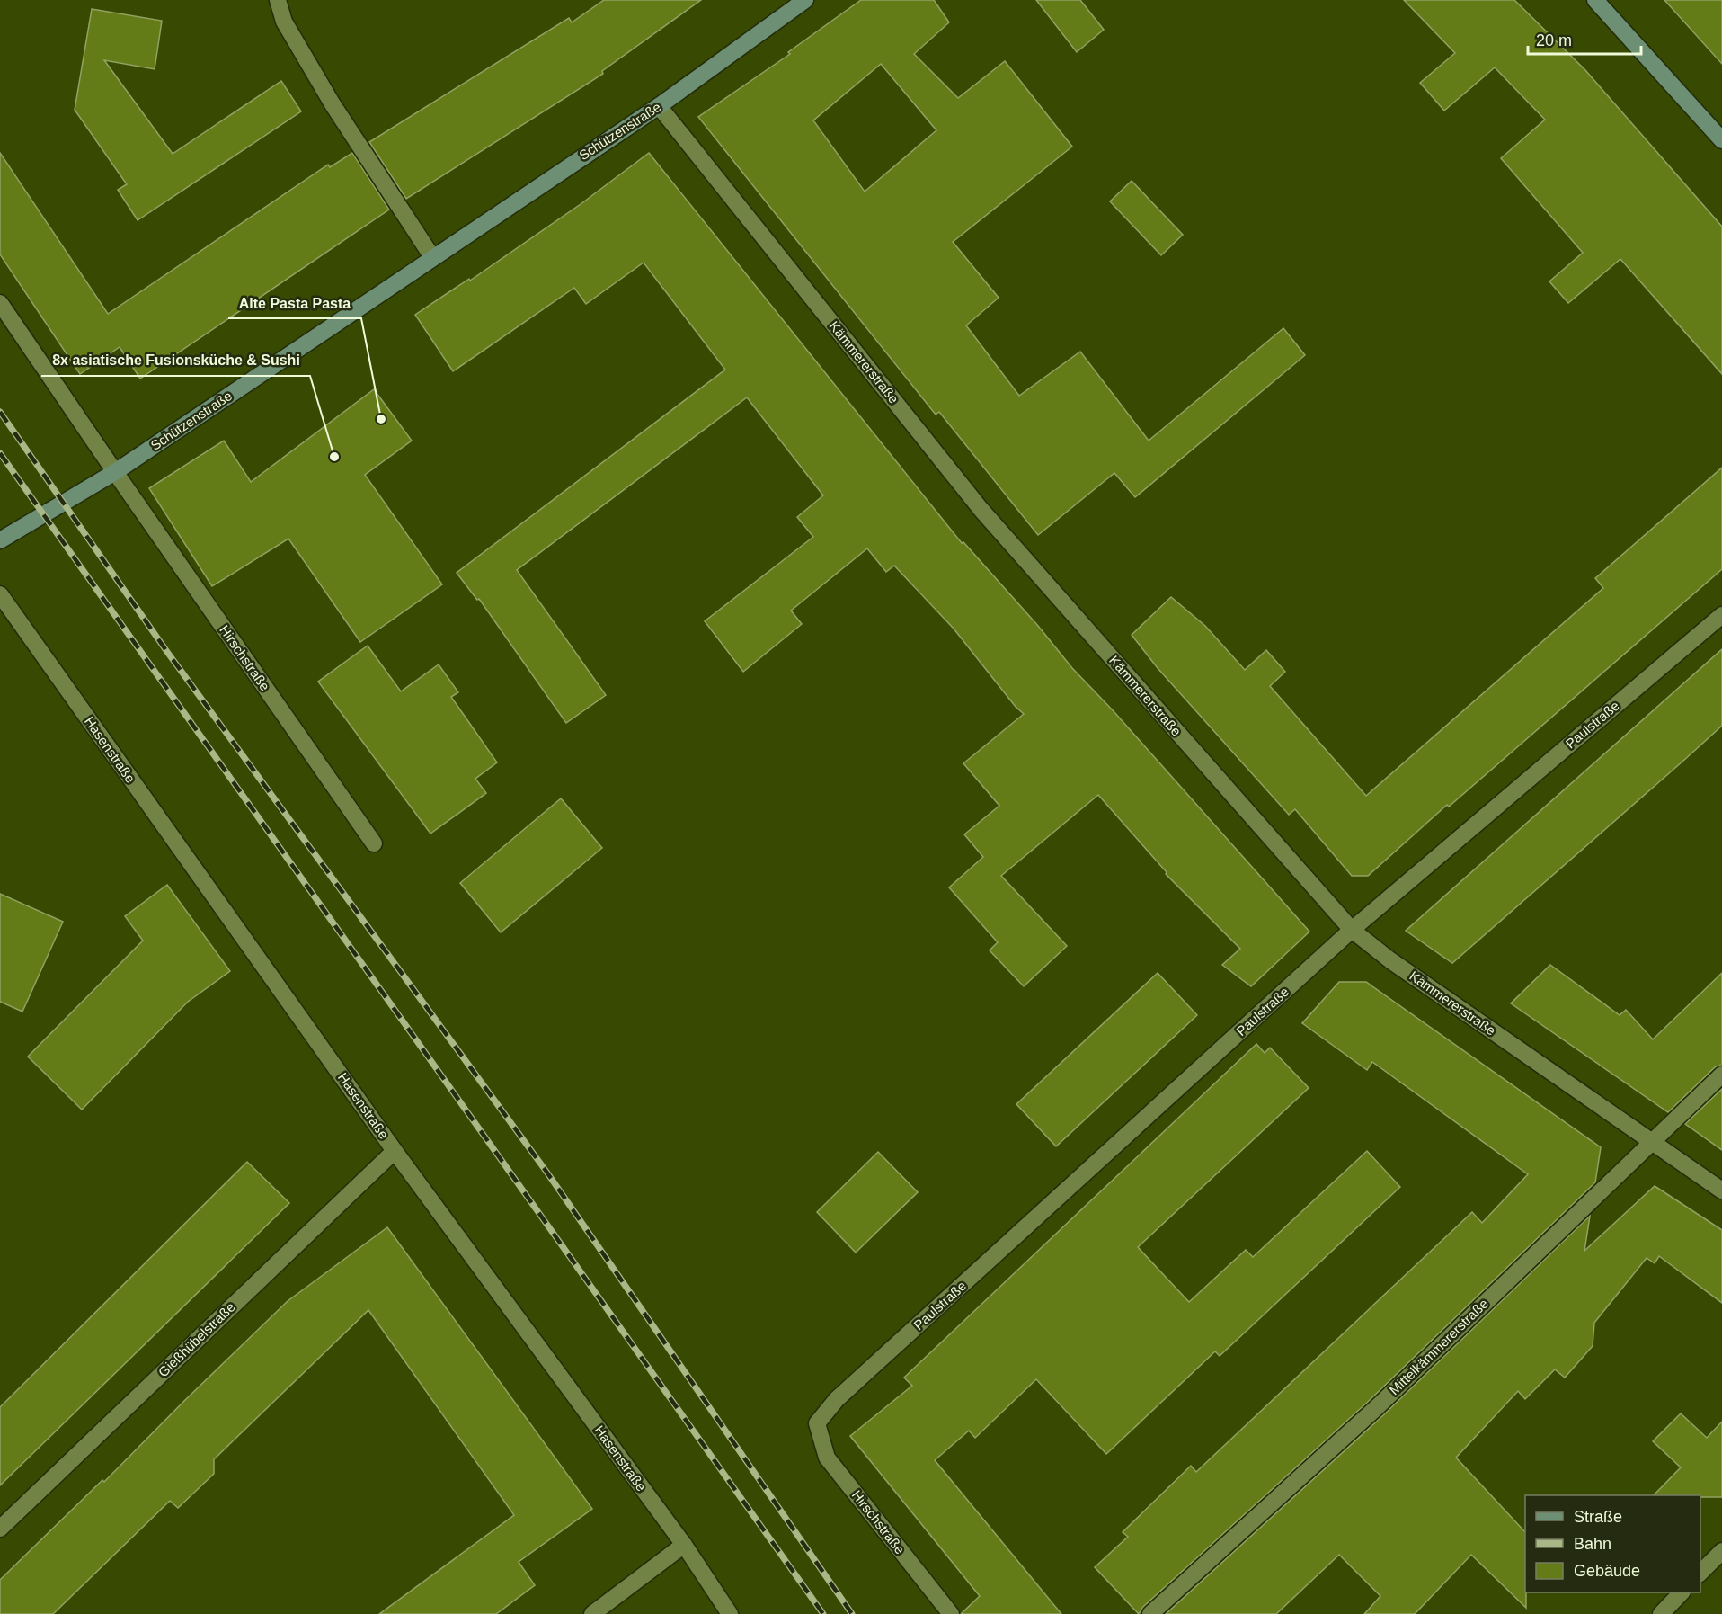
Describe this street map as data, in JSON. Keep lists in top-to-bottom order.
{
  "streets": {
    "main road": ["Schützenstraße"],
    "street": [
      "Kämmererstraße",
      "Hirschstraße",
      "Paulstraße",
      "Hasenstraße",
      "Gießhübelstraße",
      "Mittelkämmererstraße"
    ]
  },
  "crossings": [
    ["Schützenstraße", "Kämmererstraße"],
    ["Schützenstraße", "Hirschstraße"],
    ["Kämmererstraße", "Paulstraße"],
    ["Kämmererstraße", "Mittelkämmererstraße"],
    ["Hirschstraße", "Paulstraße"],
    ["Hasenstraße", "Gießhübelstraße"]
  ],
  "places": ["Alte Pasta Pasta", "8x asiatische Fusionsküche & Sushi"],
  "legend": ["Straße", "Bahn", "Gebäude"],
  "scale_bar": "20 m"
}
